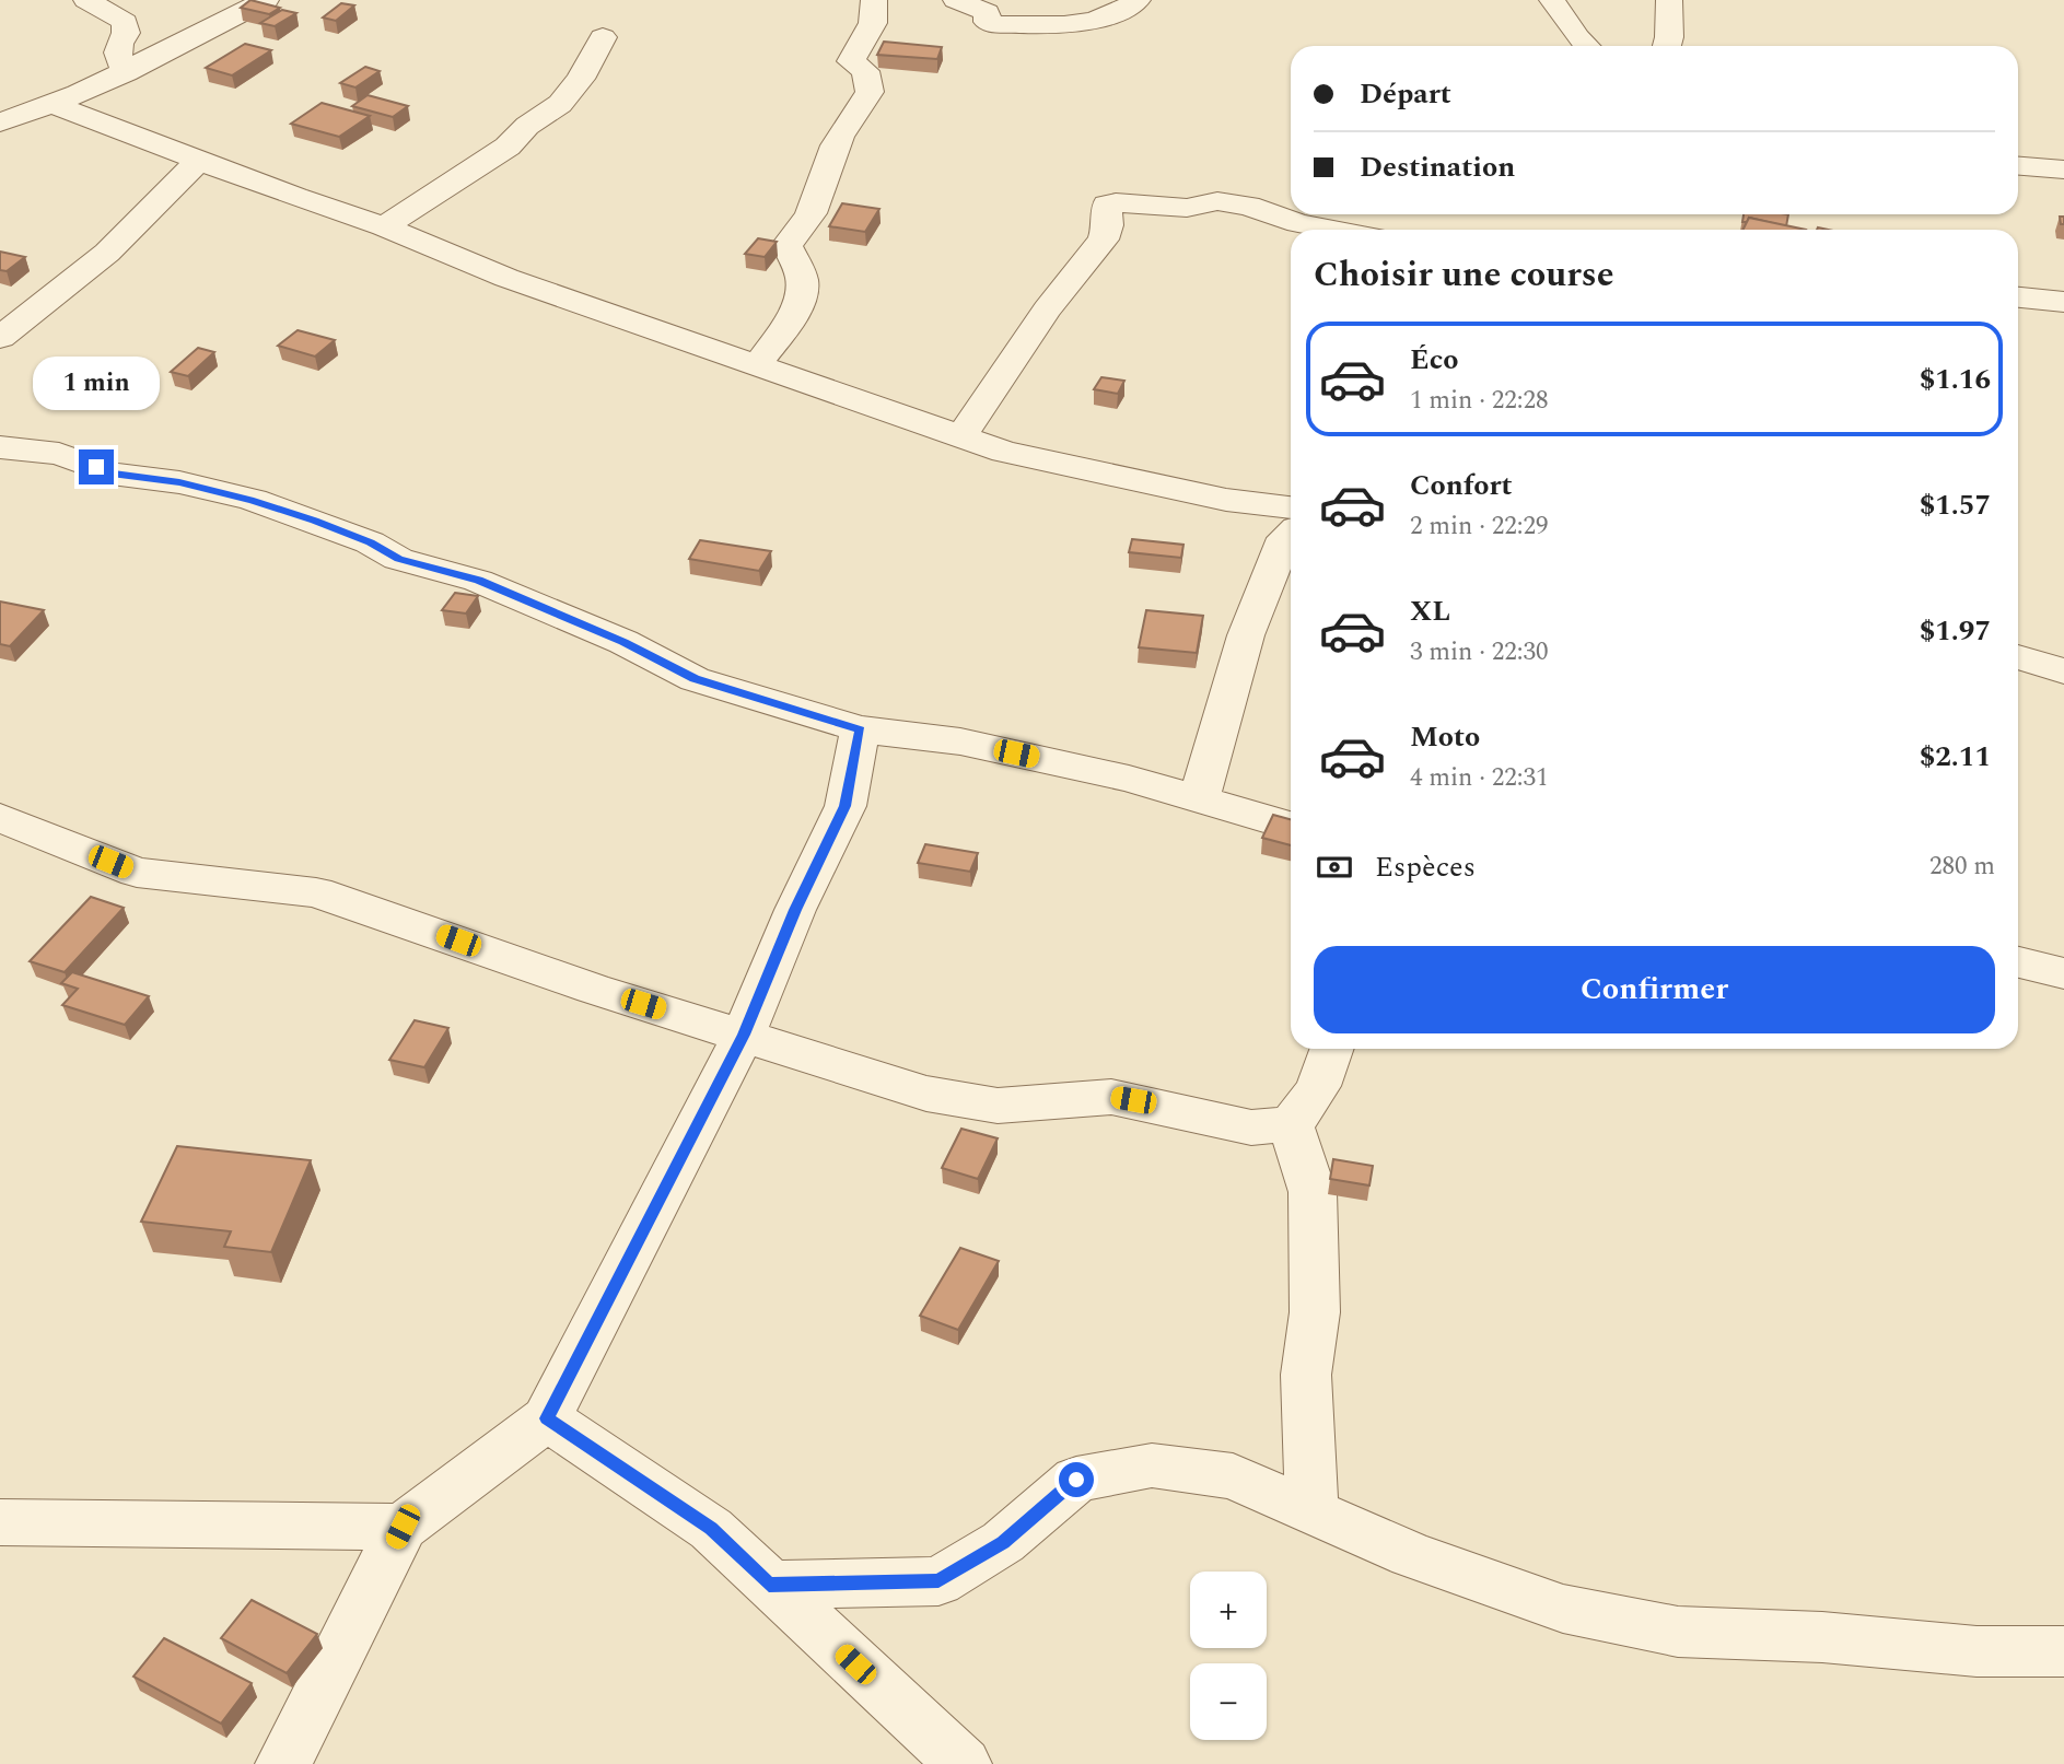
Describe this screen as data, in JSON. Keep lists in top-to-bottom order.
{
  "page": {
    "banner": ["Départ", "Destination"],
    "heading": "Choisir une course",
    "list": [
      {
        "name": "Éco",
        "note": "1 min · 22:28",
        "value": "$1.16"
      },
      {
        "name": "Confort",
        "note": "2 min · 22:29",
        "value": "$1.57"
      },
      {
        "name": "XL",
        "note": "3 min · 22:30",
        "value": "$1.97"
      },
      {
        "name": "Moto",
        "note": "4 min · 22:31",
        "value": "$2.11"
      }
    ],
    "bubble": "1 min",
    "pay": ["Espèces", "280 m"],
    "buttons": "Confirmer",
    "map_buttons": ["+", "−"]
  }
}
